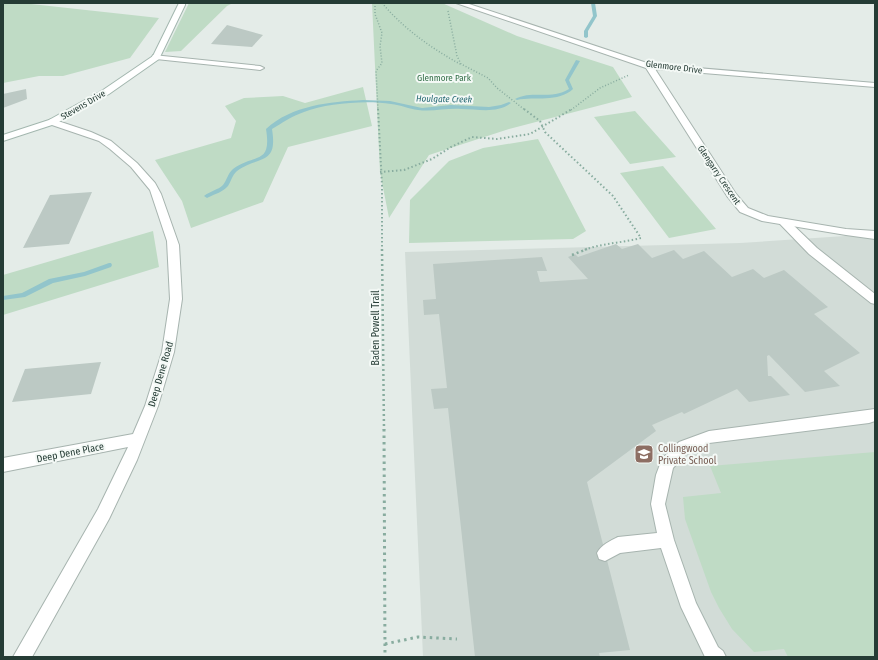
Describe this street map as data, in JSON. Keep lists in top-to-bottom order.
{
  "streets": {
    "street": [
      "Glenmore Drive",
      "Stevens Drive",
      "Glengarry Crescent",
      "Deep Dene Road",
      "Deep Dene Place"
    ],
    "path": ["Baden Powell Trail"]
  },
  "crossings": [
    ["Glenmore Drive", "Glengarry Crescent"],
    ["Stevens Drive", "Deep Dene Road"],
    ["Deep Dene Road", "Deep Dene Place"]
  ],
  "water": ["Houlgate Creek"],
  "parks": ["Glenmore Park"],
  "places": {
    "school or university": ["Collingwood Private School"]
  }
}
